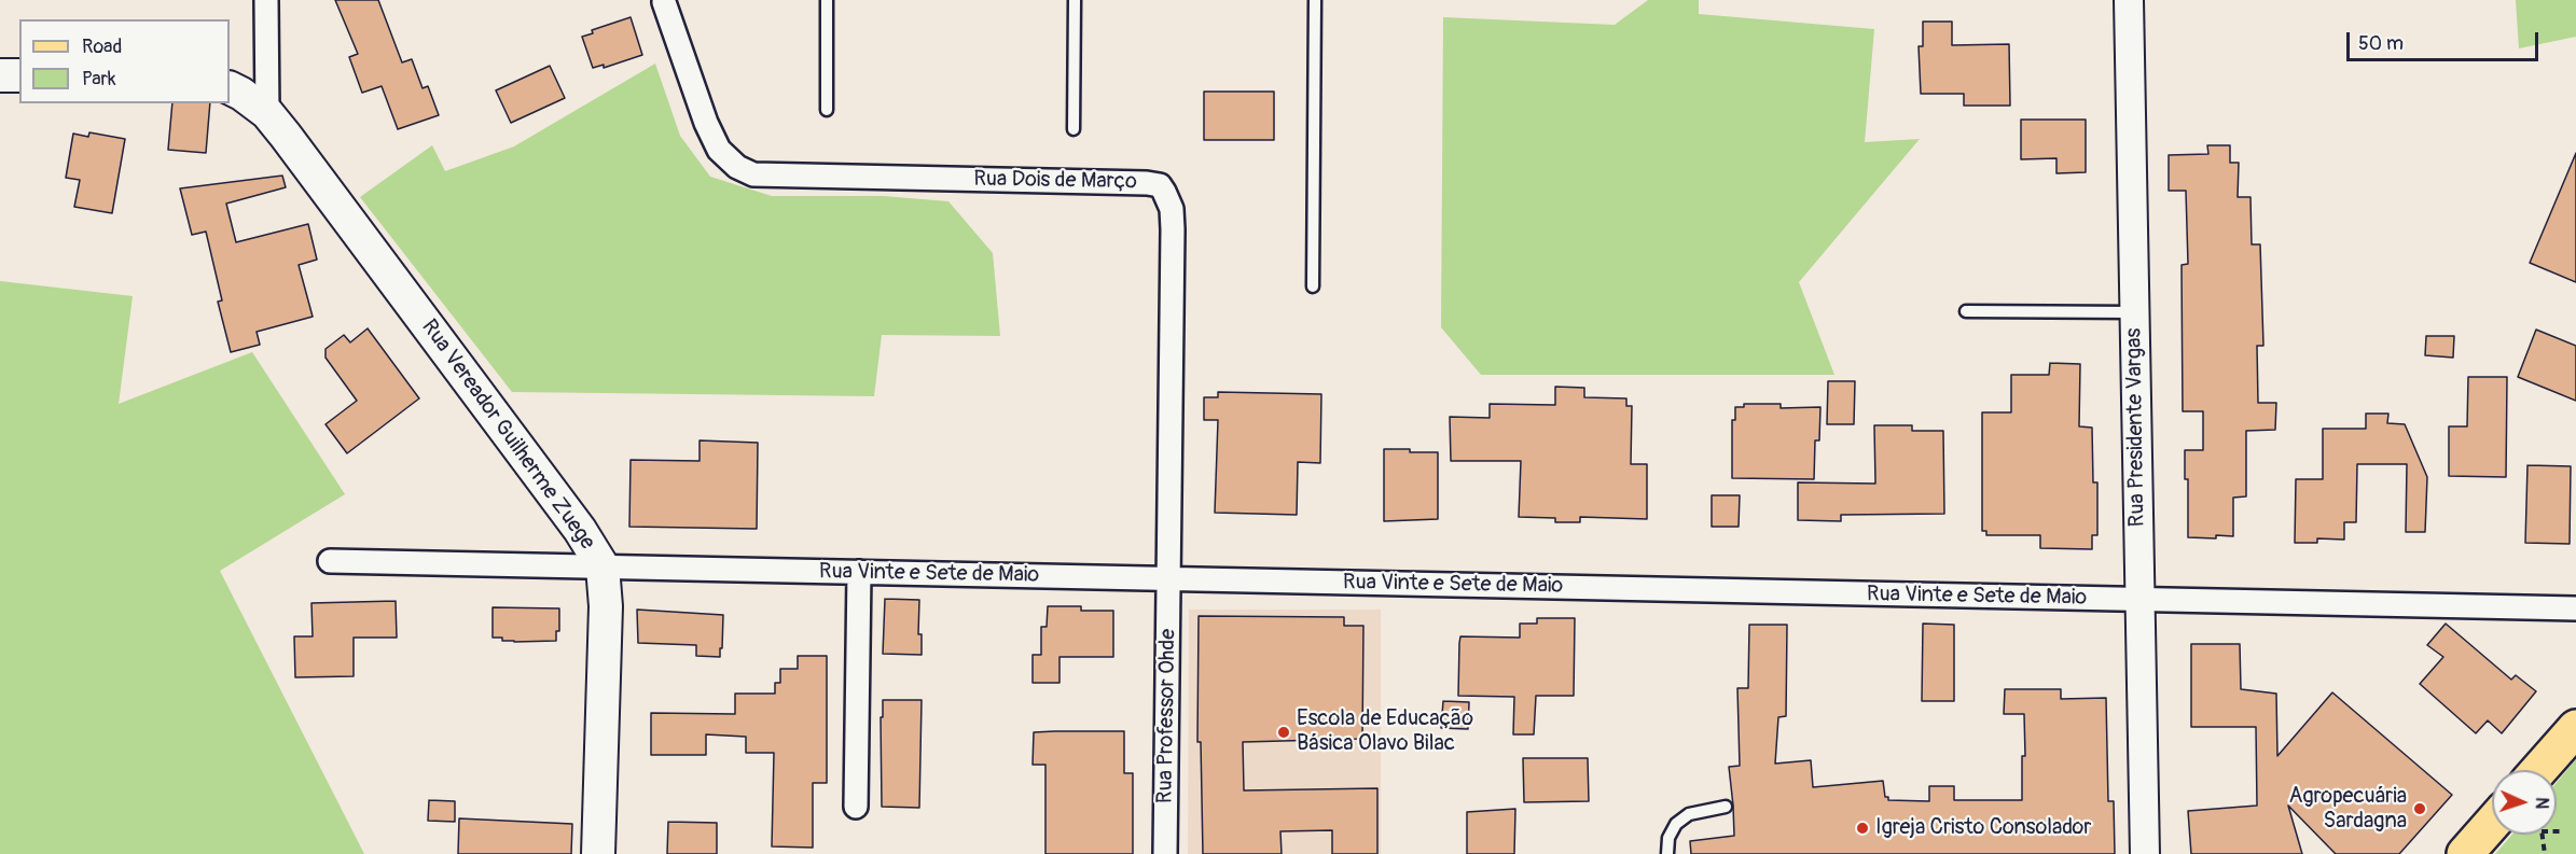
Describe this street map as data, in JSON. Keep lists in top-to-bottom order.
{
  "streets": {
    "main road": ["Rua Vereador Guilherme Zuege"],
    "street": [
      "Rua Dois de Março",
      "Rua Presidente Vargas",
      "Rua Vinte e Sete de Maio",
      "Rua Professor Ohde"
    ]
  },
  "crossings": [
    ["Rua Dois de Março", "Rua Vinte e Sete de Maio"],
    ["Rua Dois de Março", "Rua Professor Ohde"],
    ["Rua Presidente Vargas", "Rua Vinte e Sete de Maio"],
    ["Rua Vereador Guilherme Zuege", "Rua Vinte e Sete de Maio"],
    ["Rua Vinte e Sete de Maio", "Rua Professor Ohde"]
  ],
  "places": ["Escola de Educação Básica Olavo Bilac", "Agropecuária Sardagna", "Igreja Cristo Consolador"],
  "legend": ["Road", "Park"],
  "scale_bar": "50 m",
  "north": "right"
}
